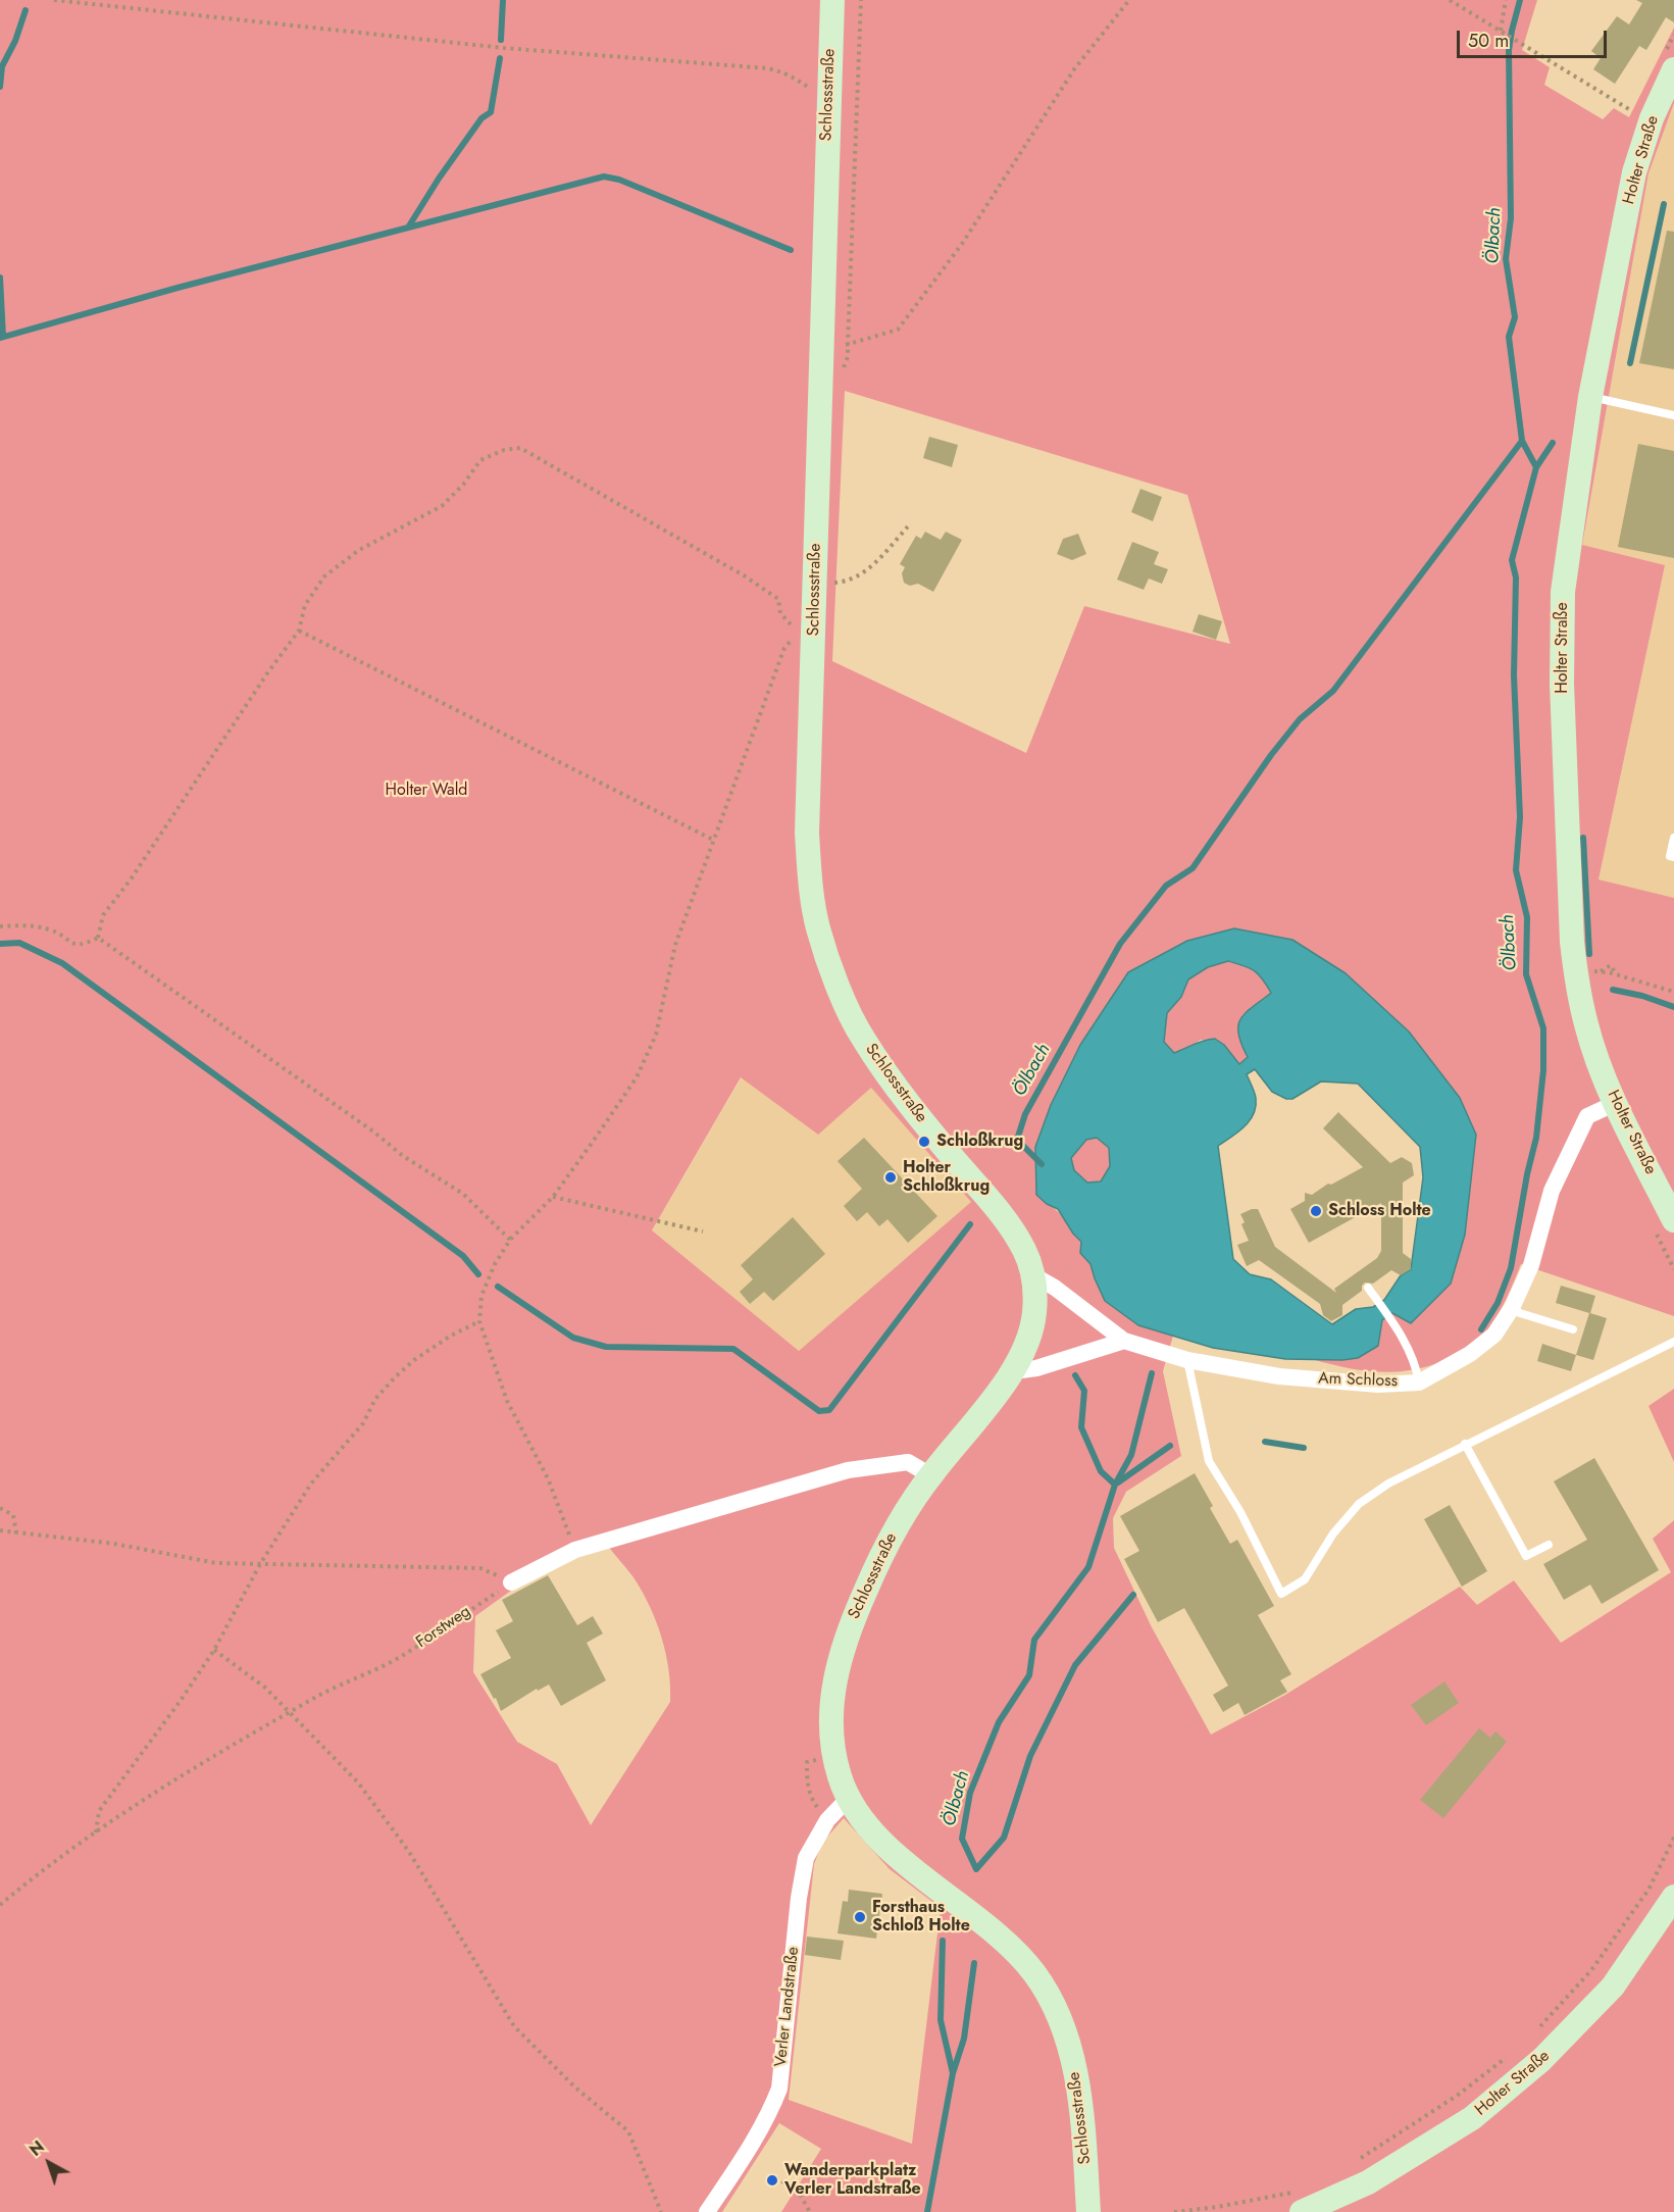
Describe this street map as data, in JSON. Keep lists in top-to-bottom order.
{
  "streets": {
    "main road": ["Schlossstraße", "Holter Straße"],
    "street": ["Am Schloss", "Verler Landstraße"],
    "path": ["Forstweg"]
  },
  "crossings": [
    ["Schlossstraße", "Am Schloss"],
    ["Schlossstraße", "Verler Landstraße"],
    ["Holter Straße", "Am Schloss"]
  ],
  "water": ["Ölbach"],
  "parks": ["Holter Wald"],
  "places": [
    "Schloßkrug",
    "Holter Schloßkrug",
    "Schloss Holte",
    "Forsthaus Schloß Holte",
    "Wanderparkplatz Verler Landstraße"
  ],
  "scale_bar": "50 m",
  "north": "top left"
}
